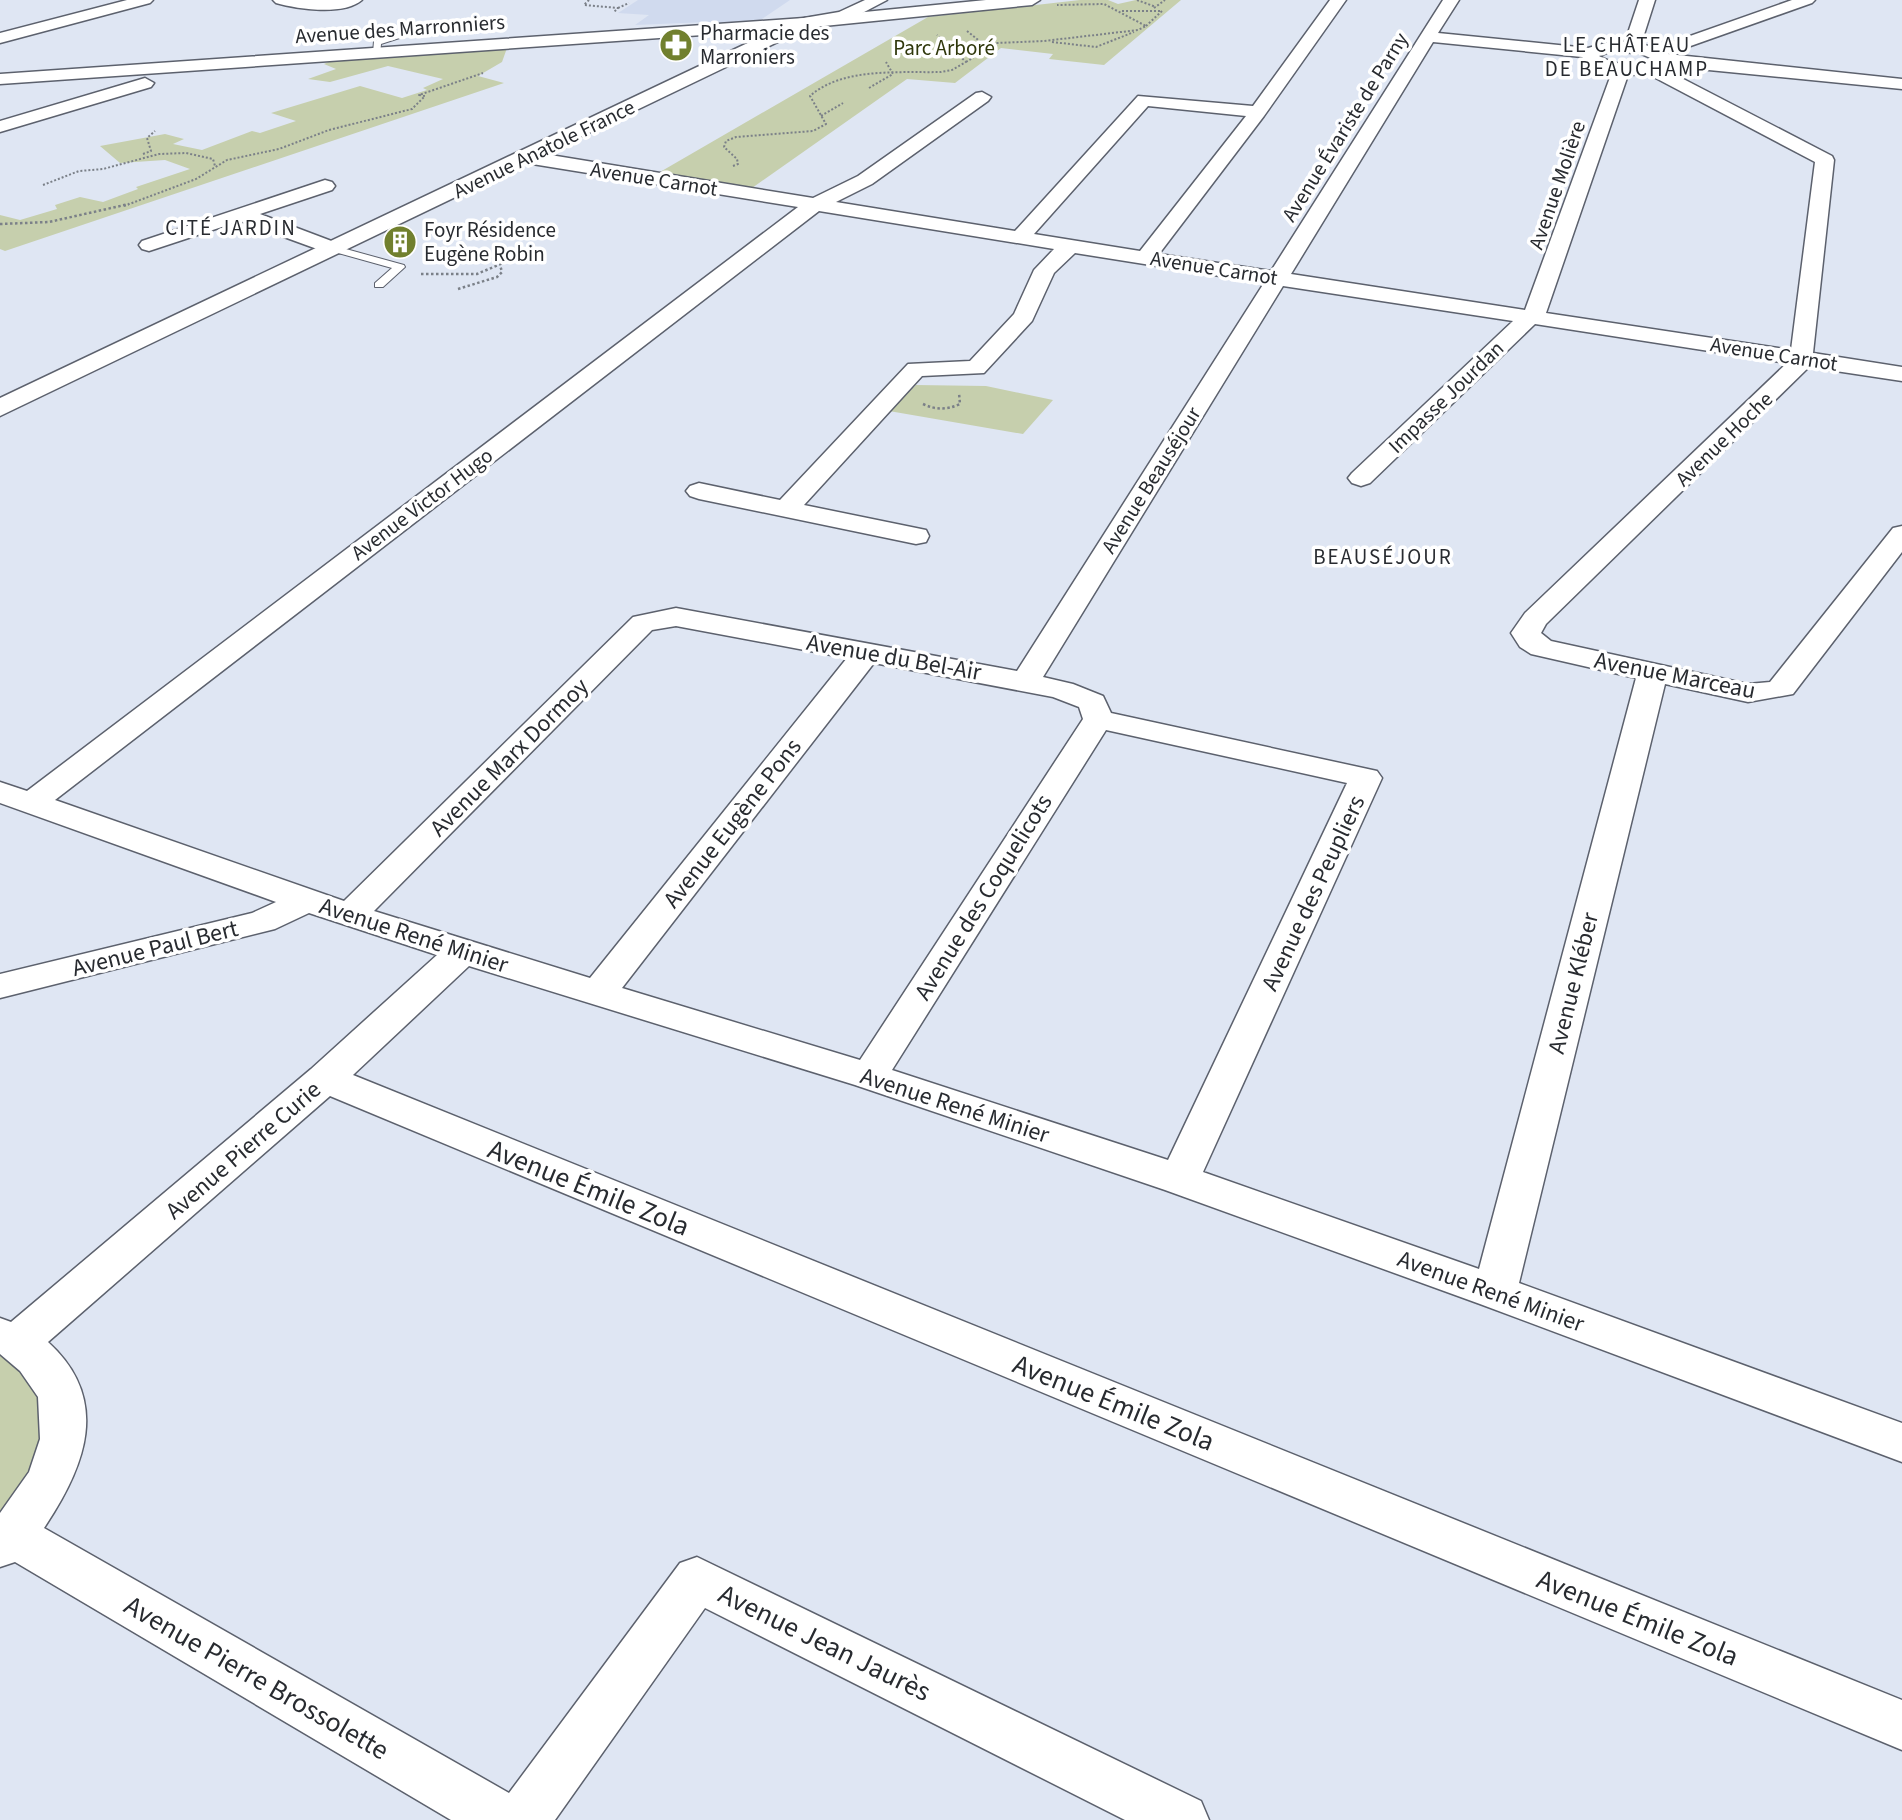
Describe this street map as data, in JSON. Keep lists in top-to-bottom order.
{
  "streets": {
    "street": [
      "Avenue des Marronniers",
      "Avenue Évariste de Parny",
      "Avenue Anatole France",
      "Avenue Carnot",
      "Avenue Molière",
      "Impasse Jourdan",
      "Avenue Hoche",
      "Avenue Beauséjour",
      "Avenue Victor Hugo",
      "Avenue du Bel-Air",
      "Avenue Marceau",
      "Avenue Marx Dormoy",
      "Avenue Eugène Pons",
      "Avenue des Peupliers",
      "Avenue des Coquelicots",
      "Avenue René Minier",
      "Avenue Paul Bert",
      "Avenue Kléber",
      "Avenue Pierre Curie",
      "Avenue Émile Zola",
      "Avenue Jean Jaurès",
      "Avenue Pierre Brossolette"
    ]
  },
  "crossings": [
    ["Avenue des Marronniers", "Avenue Anatole France"],
    ["Avenue Évariste de Parny", "Avenue Carnot"],
    ["Avenue Évariste de Parny", "Avenue Beauséjour"],
    ["Avenue Anatole France", "Avenue Carnot"],
    ["Avenue Carnot", "Avenue Molière"],
    ["Avenue Carnot", "Impasse Jourdan"],
    ["Avenue Carnot", "Avenue Hoche"],
    ["Avenue Carnot", "Avenue Beauséjour"],
    ["Avenue Carnot", "Avenue Victor Hugo"],
    ["Avenue Molière", "Impasse Jourdan"],
    ["Avenue Hoche", "Avenue Marceau"],
    ["Avenue Beauséjour", "Avenue du Bel-Air"],
    ["Avenue Victor Hugo", "Avenue René Minier"],
    ["Avenue du Bel-Air", "Avenue Marx Dormoy"],
    ["Avenue du Bel-Air", "Avenue Eugène Pons"],
    ["Avenue du Bel-Air", "Avenue des Peupliers"],
    ["Avenue du Bel-Air", "Avenue des Coquelicots"],
    ["Avenue Marceau", "Avenue Kléber"],
    ["Avenue Marx Dormoy", "Avenue René Minier"],
    ["Avenue Eugène Pons", "Avenue René Minier"],
    ["Avenue des Peupliers", "Avenue des Coquelicots"],
    ["Avenue des Peupliers", "Avenue René Minier"],
    ["Avenue des Coquelicots", "Avenue René Minier"],
    ["Avenue René Minier", "Avenue Paul Bert"],
    ["Avenue René Minier", "Avenue Kléber"],
    ["Avenue René Minier", "Avenue Pierre Curie"],
    ["Avenue Pierre Curie", "Avenue Émile Zola"]
  ],
  "districts": ["LE CHÂTEAU DE BEAUCHAMP", "CITÉ JARDIN", "BEAUSÉJOUR"],
  "parks": ["Parc Arboré"],
  "places": {
    "pharmacy": ["Pharmacie des Marroniers"],
    "building": ["Foyr Résidence Eugène Robin"]
  }
}
